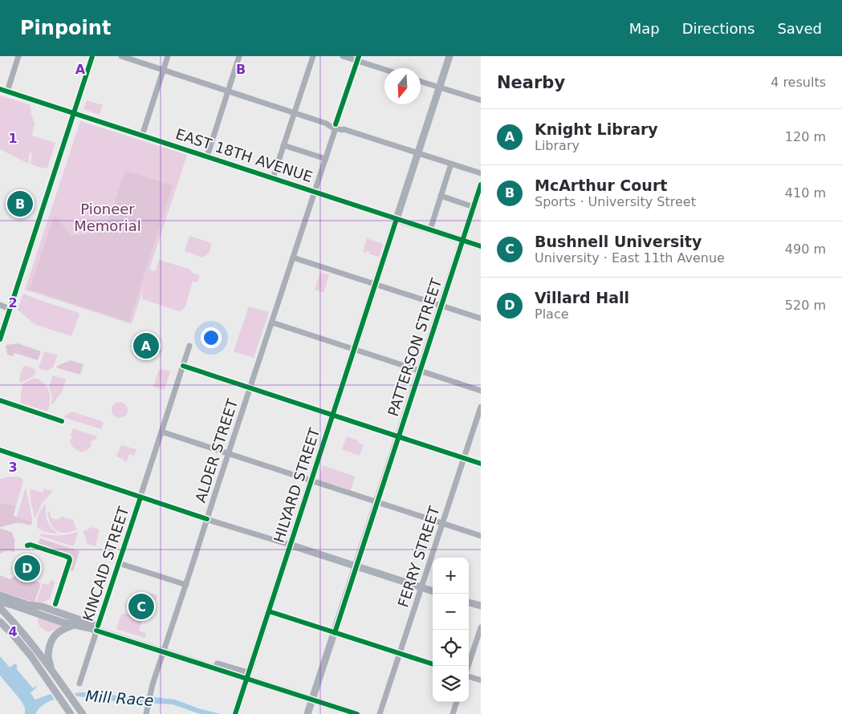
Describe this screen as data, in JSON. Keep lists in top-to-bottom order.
{
  "streets": {
    "main road": ["EAST 18TH AVENUE", "PATTERSON STREET", "HILYARD STREET"],
    "street": ["ALDER STREET", "FERRY STREET", "KINCAID STREET"]
  },
  "crossings": [
    ["EAST 18TH AVENUE", "PATTERSON STREET"],
    ["EAST 18TH AVENUE", "ALDER STREET"],
    ["EAST 18TH AVENUE", "HILYARD STREET"]
  ],
  "water": ["Mill Race"],
  "parks": ["Pioneer Memorial"],
  "north": "bottom",
  "page": {
    "header": "Pinpoint",
    "nav": ["Map", "Directions", "Saved"],
    "heading": ["Nearby", "4 results"],
    "list": [
      {
        "mark": "A",
        "name": "Knight Library",
        "note": "Library",
        "value": "120 m"
      },
      {
        "mark": "B",
        "name": "McArthur Court",
        "note": "Sports · University Street",
        "value": "410 m"
      },
      {
        "mark": "C",
        "name": "Bushnell University",
        "note": "University · East 11th Avenue",
        "value": "490 m"
      },
      {
        "mark": "D",
        "name": "Villard Hall",
        "note": "Place",
        "value": "520 m"
      }
    ],
    "pins": [
      "B",
      "A",
      "D",
      "C"
    ],
    "map_buttons": ["+", "−"]
  },
  "grid": {
    "columns": ["A", "B"],
    "rows": [
      "1",
      "2",
      "3",
      "4"
    ]
  }
}
